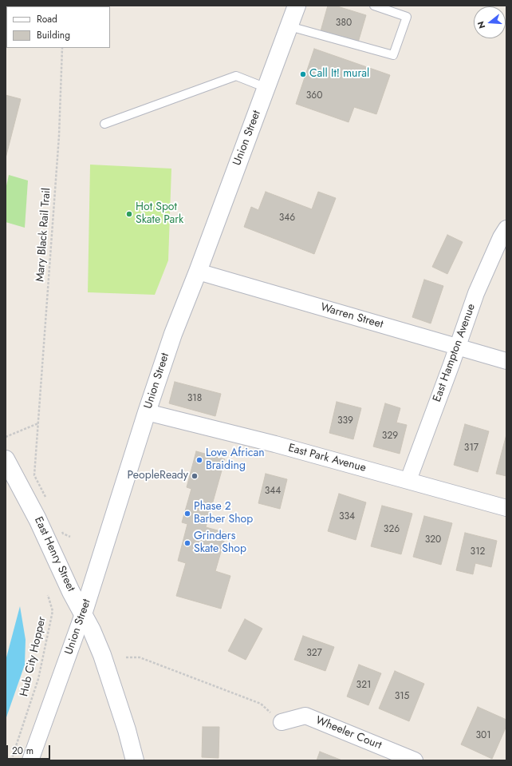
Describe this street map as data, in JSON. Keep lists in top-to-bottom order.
{
  "streets": {
    "main road": ["Union Street", "East Henry Street"],
    "street": [
      "Warren Street",
      "East Hampton Avenue",
      "East Park Avenue",
      "Wheeler Court"
    ],
    "path": ["Mary Black Rail Trail", "Hub City Hopper"]
  },
  "crossings": [
    ["Union Street", "Warren Street"],
    ["Union Street", "East Park Avenue"],
    ["Union Street", "East Henry Street"],
    ["Warren Street", "East Hampton Avenue"],
    ["East Hampton Avenue", "East Park Avenue"]
  ],
  "places": [
    "Call It! mural",
    "Hot Spot Skate Park",
    "Love African Braiding",
    "PeopleReady",
    "Phase 2 Barber Shop",
    "Grinders Skate Shop"
  ],
  "house_numbers": [
    "380",
    "360",
    "346",
    "318",
    "339",
    "329",
    "317",
    "344",
    "334",
    "326",
    "320",
    "312",
    "327",
    "321",
    "315",
    "301"
  ],
  "legend": ["Road", "Building"],
  "scale_bar": "20 m",
  "north": "left"
}
